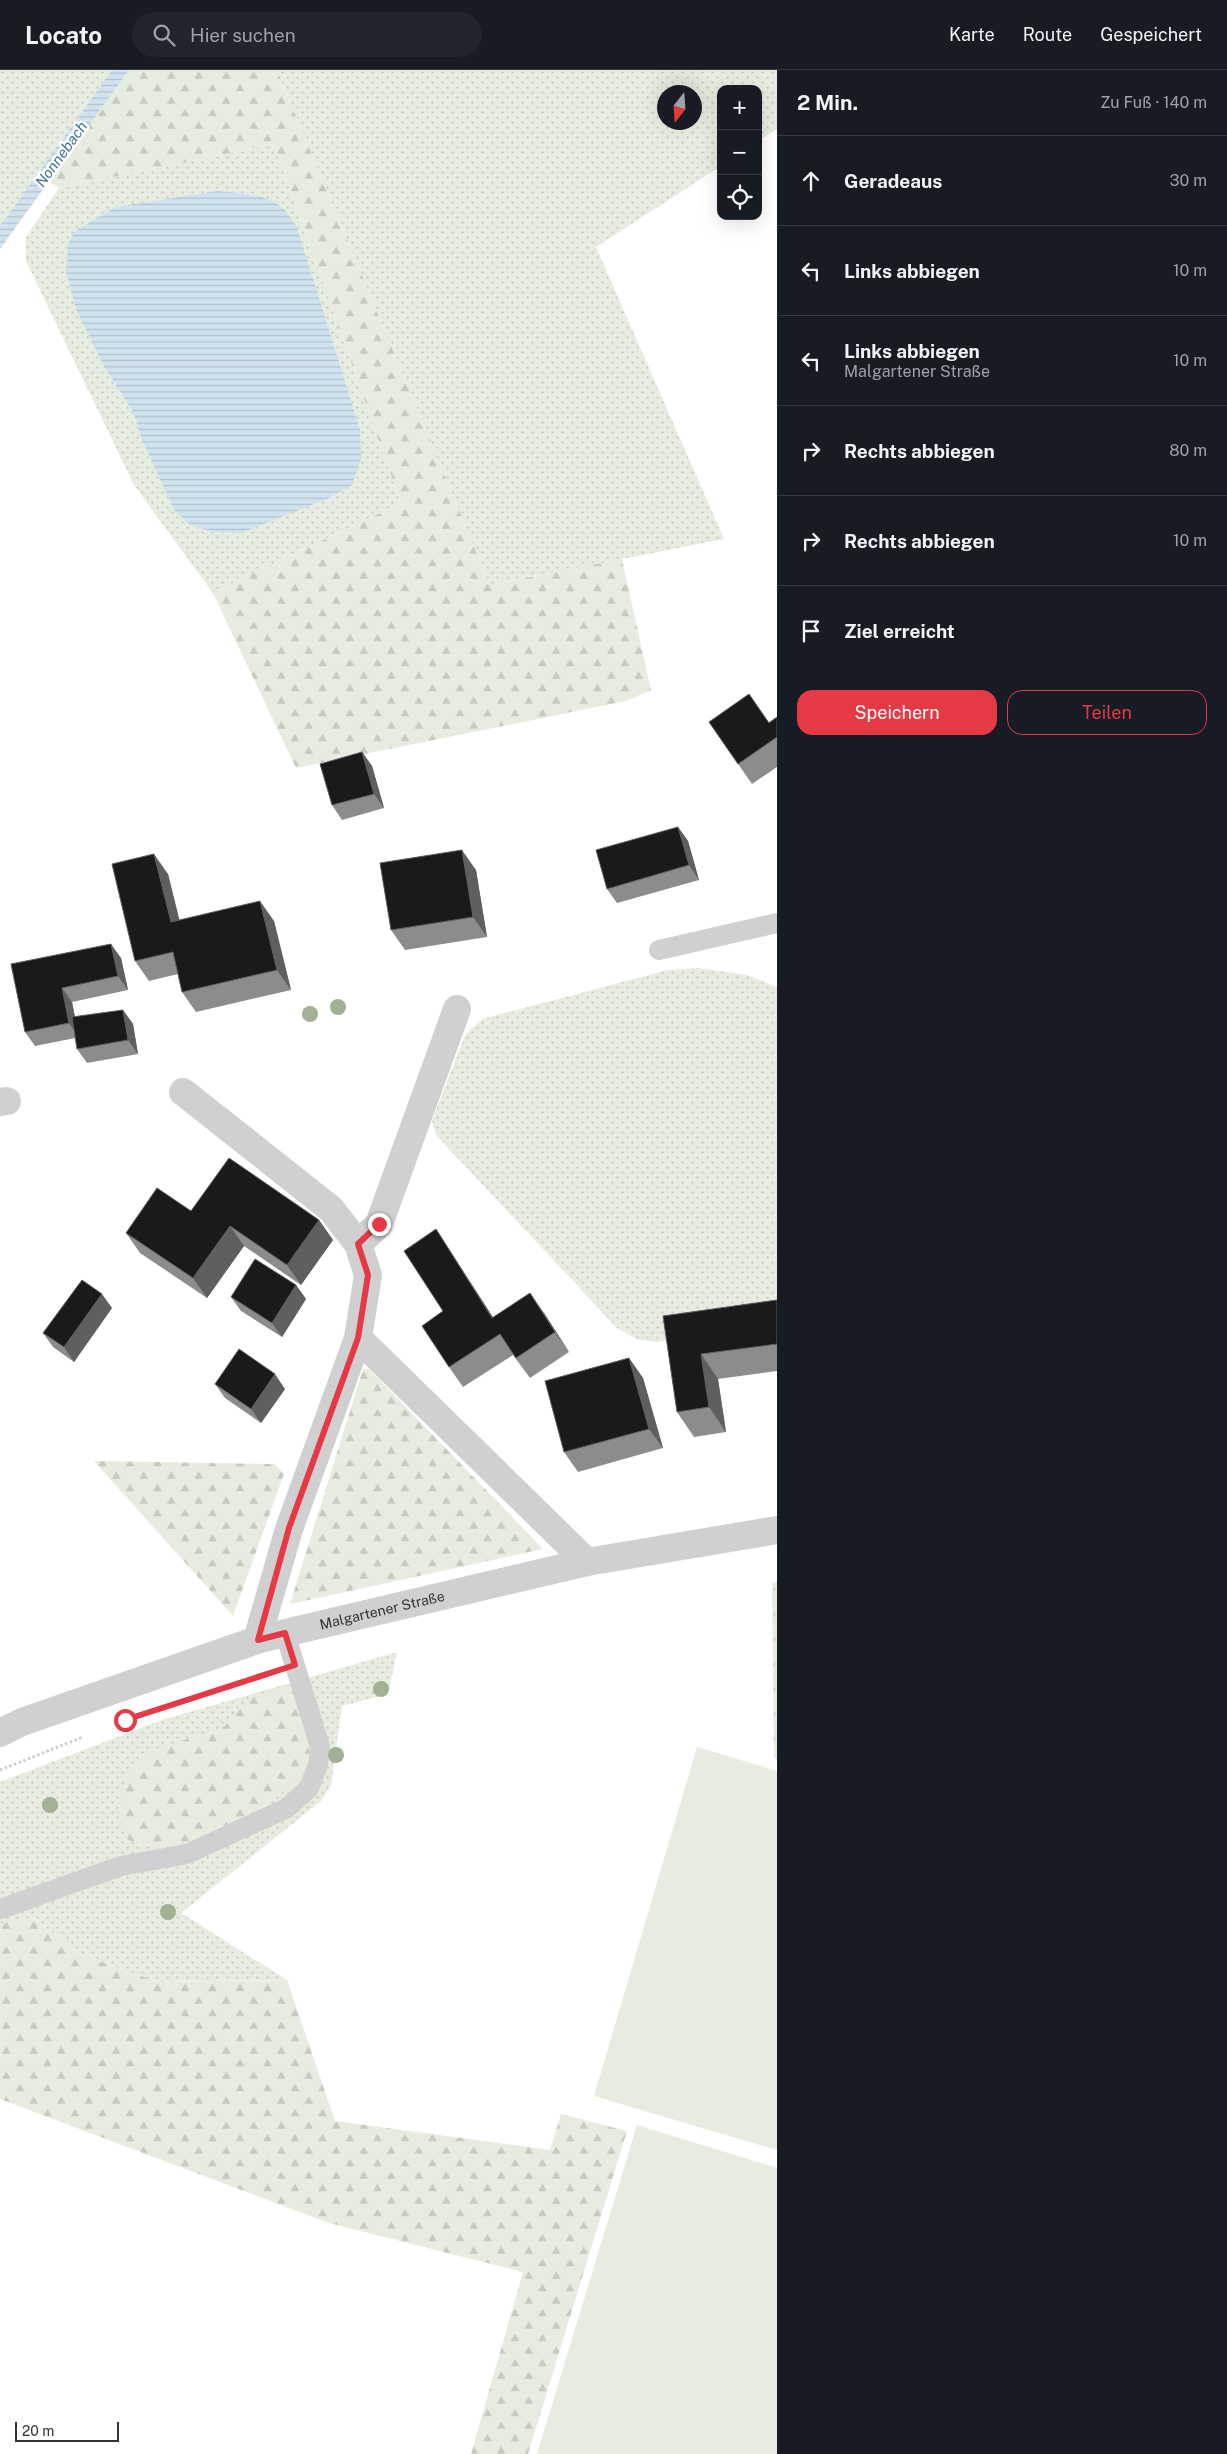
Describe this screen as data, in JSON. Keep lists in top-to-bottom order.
{
  "streets": {
    "street": ["Malgartener Straße"]
  },
  "water": ["Nonnebach"],
  "scale_bar": "20 m",
  "north": "bottom",
  "page": {
    "header": "Locato",
    "search": "Hier suchen",
    "nav": ["Karte", "Route", "Gespeichert"],
    "heading": ["2 Min.", "Zu Fuß · 140 m"],
    "map_buttons": ["+", "−"],
    "list": [
      ["Geradeaus", "30 m"],
      ["Links abbiegen", "10 m"],
      ["Links abbiegen", "Malgartener Straße", "10 m"],
      ["Rechts abbiegen", "80 m"],
      ["Rechts abbiegen", "10 m"],
      "Ziel erreicht"
    ],
    "buttons": ["Speichern", "Teilen"],
    "scale": "20 m"
  }
}
